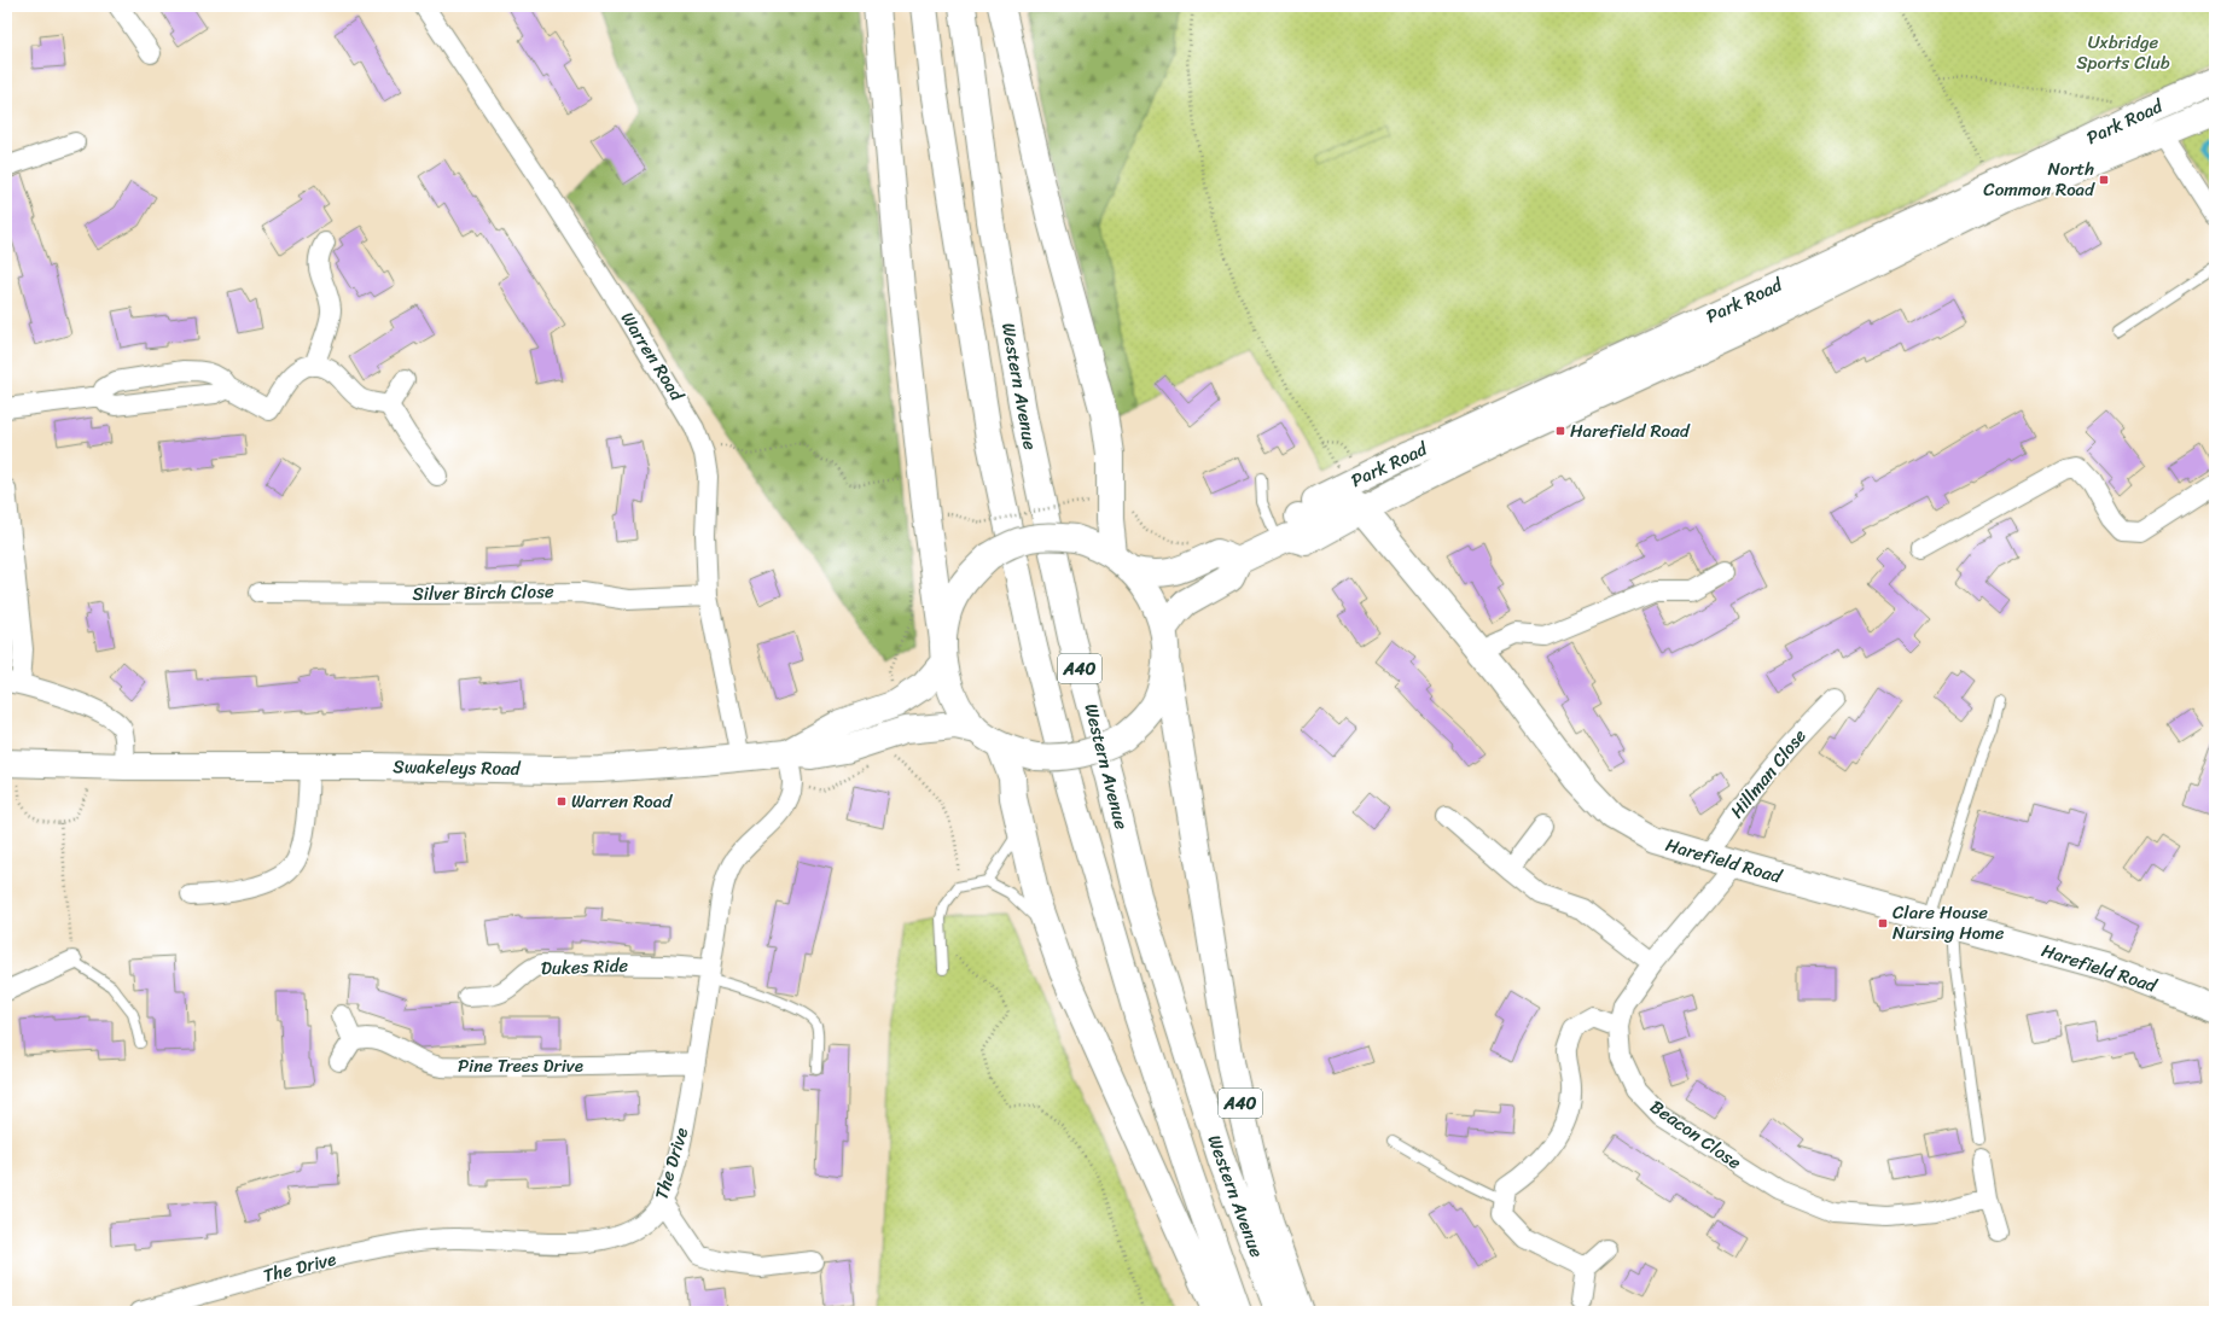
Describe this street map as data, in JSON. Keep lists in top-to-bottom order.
{
  "streets": {
    "main road": [
      "Park Road",
      "Western Avenue",
      "A40",
      "Swakeleys Road",
      "Harefield Road"
    ],
    "street": [
      "Warren Road",
      "Silver Birch Close",
      "Hillman Close",
      "Dukes Ride",
      "Pine Trees Drive",
      "Beacon Close",
      "The Drive"
    ]
  },
  "crossings": [
    ["Park Road", "Harefield Road"],
    ["Warren Road", "Silver Birch Close"],
    ["Warren Road", "Swakeleys Road"],
    ["Swakeleys Road", "The Drive"],
    ["Hillman Close", "Harefield Road"],
    ["Harefield Road", "Beacon Close"],
    ["Dukes Ride", "The Drive"],
    ["Pine Trees Drive", "The Drive"]
  ],
  "parks": ["Uxbridge Sports Club"],
  "places": {
    "transit": [
      "North Common Road",
      "Harefield Road",
      "Warren Road",
      "Clare House Nursing Home"
    ]
  }
}
